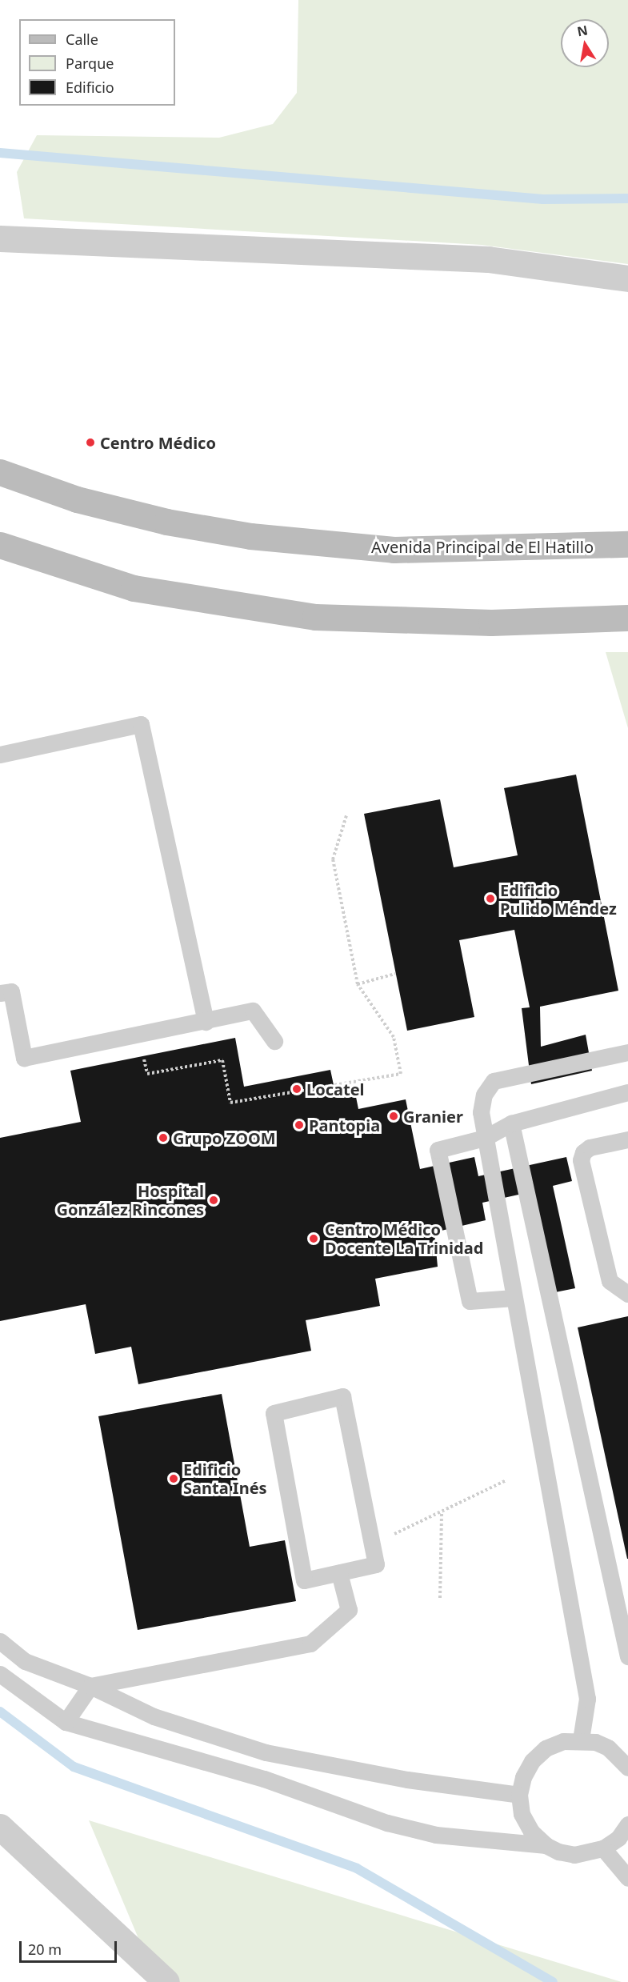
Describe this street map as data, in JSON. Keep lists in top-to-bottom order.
{
  "streets": {
    "main road": ["Avenida Principal de El Hatillo"]
  },
  "places": [
    "Centro Médico",
    "Edificio Pulido Méndez",
    "Locatel",
    "Granier",
    "Pantopia",
    "Grupo ZOOM",
    "Hospital González Rincones",
    "Centro Médico Docente La Trinidad",
    "Edificio Santa Inés"
  ],
  "legend": ["Calle", "Parque", "Edificio"],
  "scale_bar": "20 m",
  "north": "top"
}
